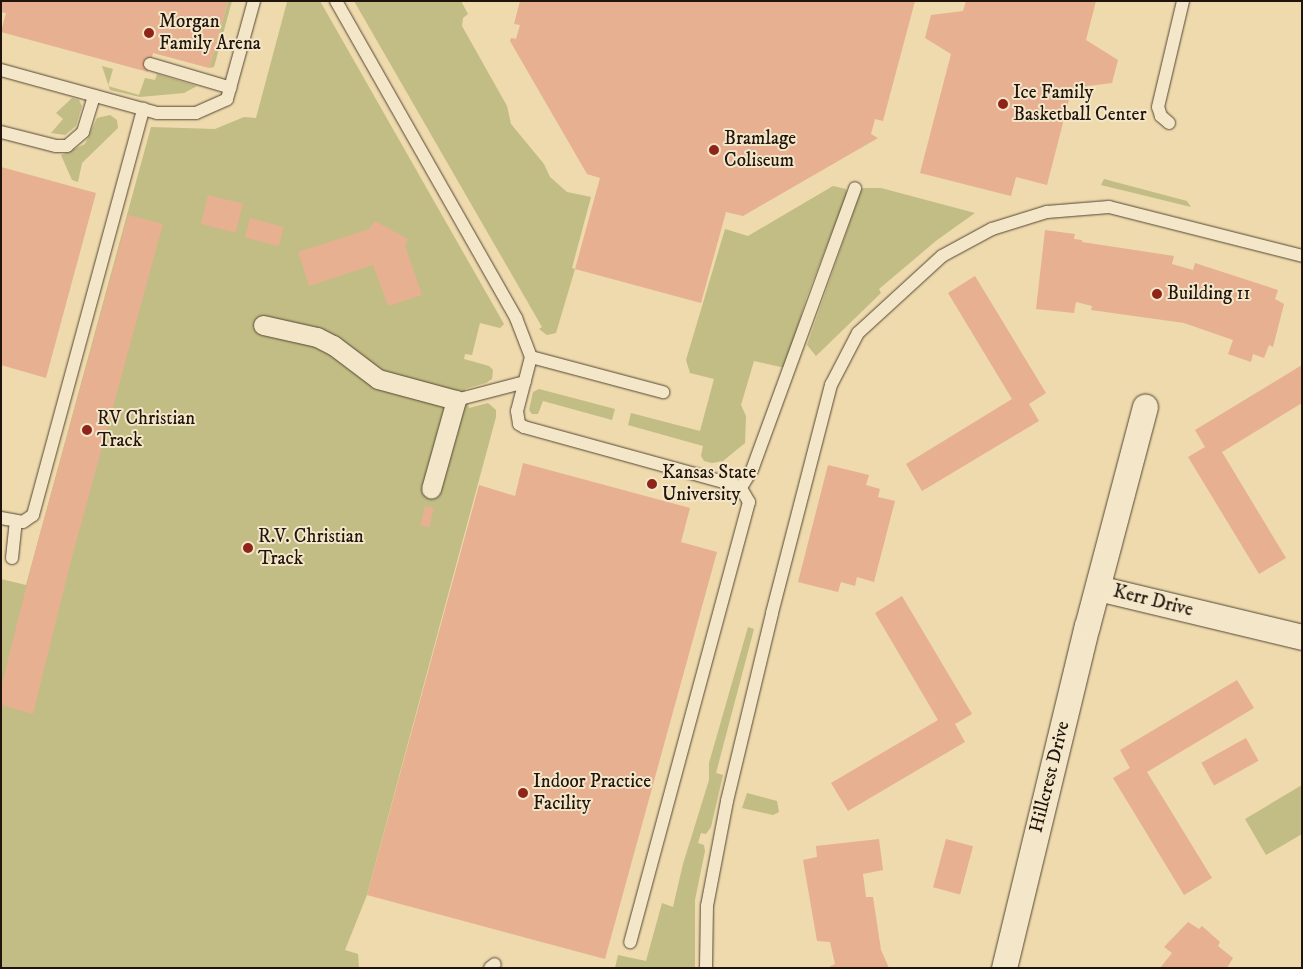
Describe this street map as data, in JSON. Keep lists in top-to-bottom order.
{
  "streets": {
    "street": ["Kerr Drive", "Hillcrest Drive"]
  },
  "crossings": [
    ["Kerr Drive", "Hillcrest Drive"]
  ],
  "places": [
    "Morgan Family Arena",
    "Ice Family Basketball Center",
    "Bramlage Coliseum",
    "Building 11",
    "RV Christian Track",
    "Kansas State University",
    "R.V. Christian Track",
    "Indoor Practice Facility"
  ]
}
